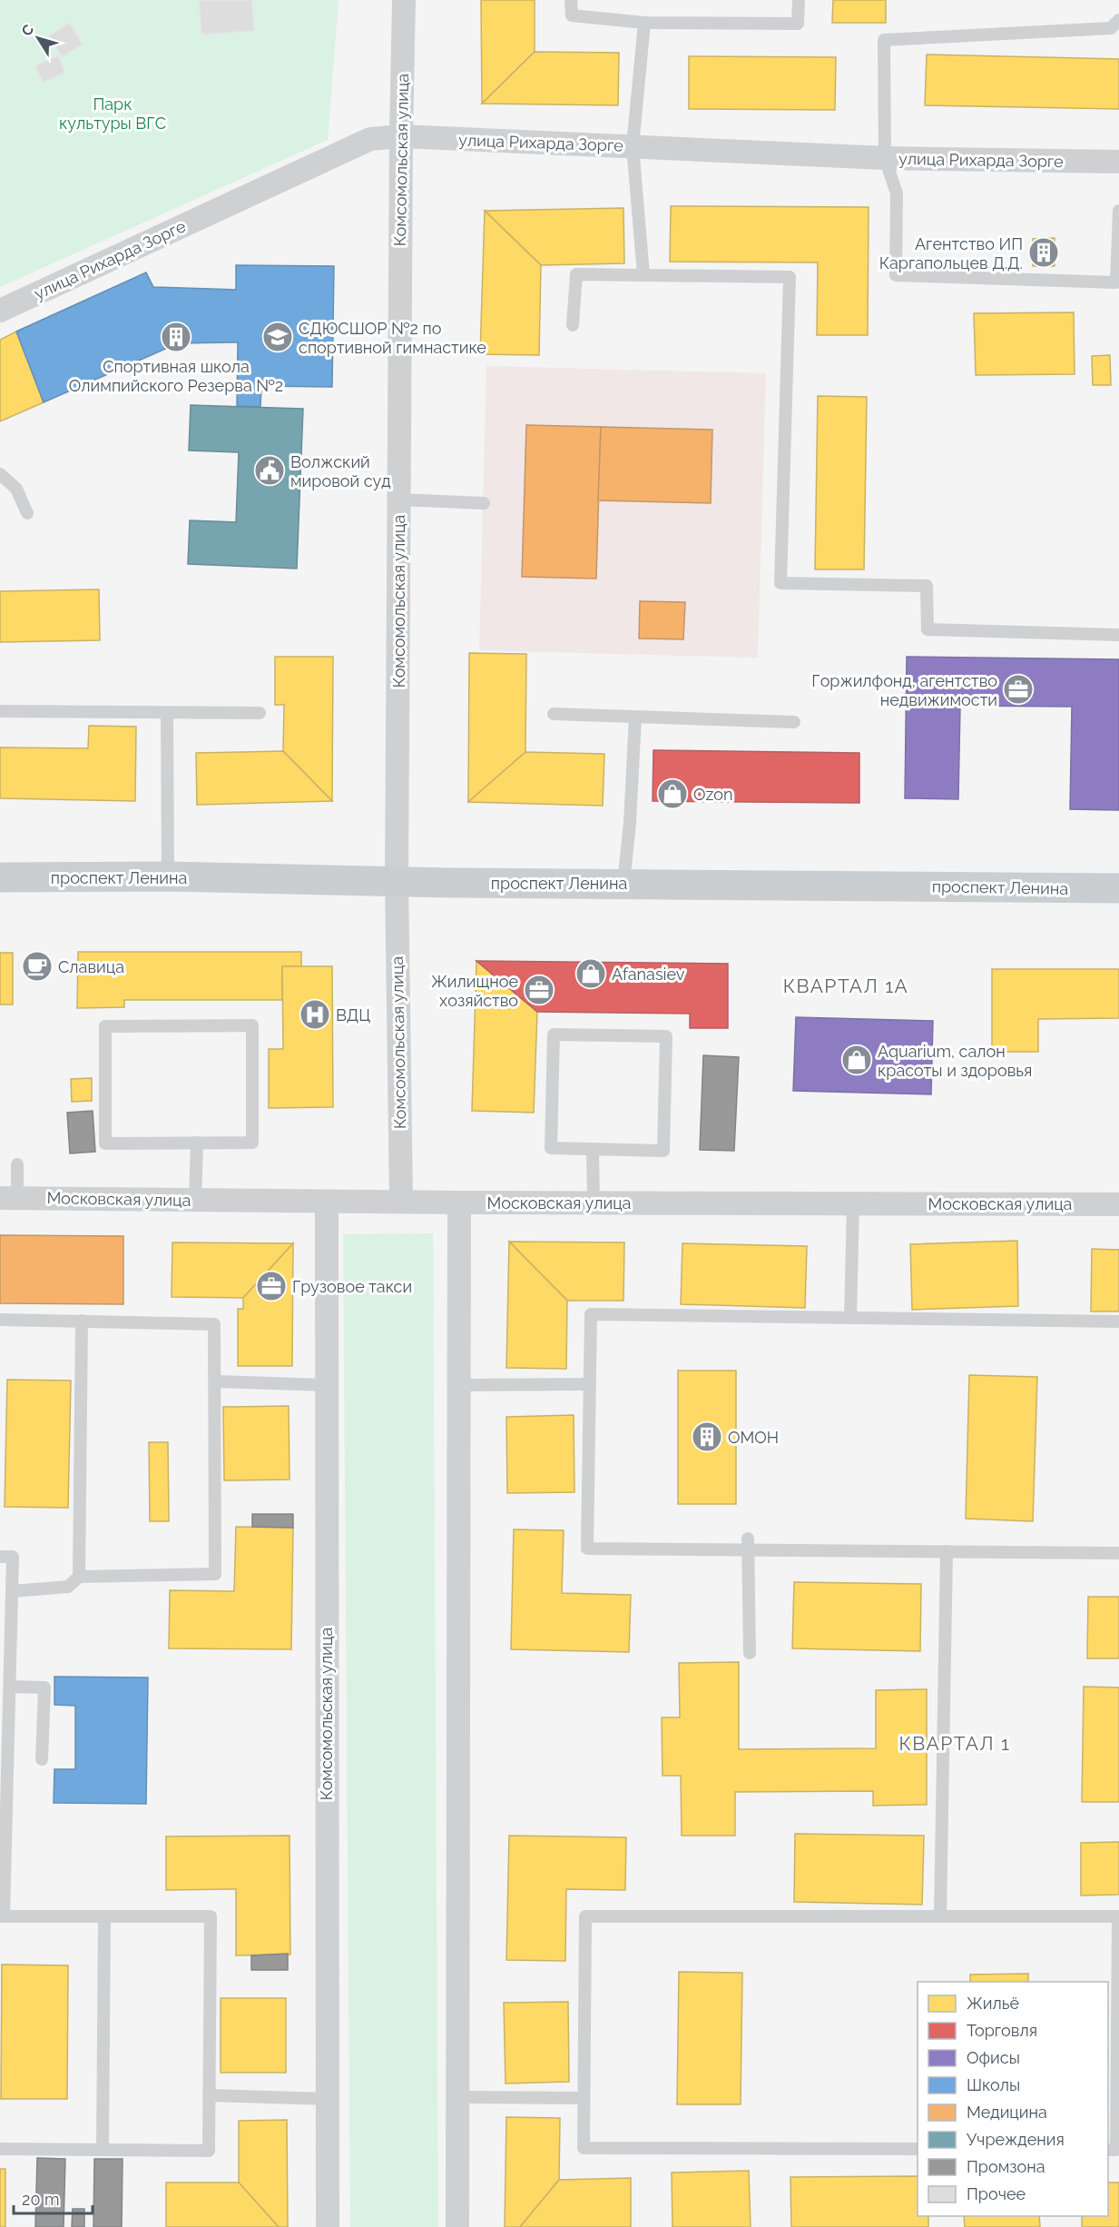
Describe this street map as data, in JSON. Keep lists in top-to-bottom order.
{
  "streets": {
    "main road": ["проспект Ленина"],
    "street": ["улица Рихарда Зорге", "Комсомольская улица", "Московская улица"]
  },
  "crossings": [
    ["улица Рихарда Зорге", "Комсомольская улица"],
    ["Комсомольская улица", "проспект Ленина"],
    ["Комсомольская улица", "Московская улица"]
  ],
  "districts": ["КВАРТАЛ 1А", "КВАРТАЛ 1"],
  "parks": ["Парк культуры ВГС"],
  "places": {
    "building": ["Агентство ИП Каргапольцев Д.Д.", "Спортивная школа Олимпийского Резерва №2", "ОМОН"],
    "school or university": ["СДЮСШОР №2 по спортивной гимнастике"],
    "public building": ["Волжский мировой суд"],
    "office": ["Горжилфонд, агентство недвижимости", "Жилищное хозяйство", "Грузовое такси"],
    "shop": ["Ozon", "Afanasiev", "Aquarium, салон красоты и здоровья"],
    "cafe": ["Славица"],
    "hospital": ["ВДЦ"]
  },
  "legend": [
    "Жильё",
    "Торговля",
    "Офисы",
    "Школы",
    "Медицина",
    "Учреждения",
    "Промзона",
    "Прочее"
  ],
  "scale_bar": "20 m",
  "north": "top left"
}
